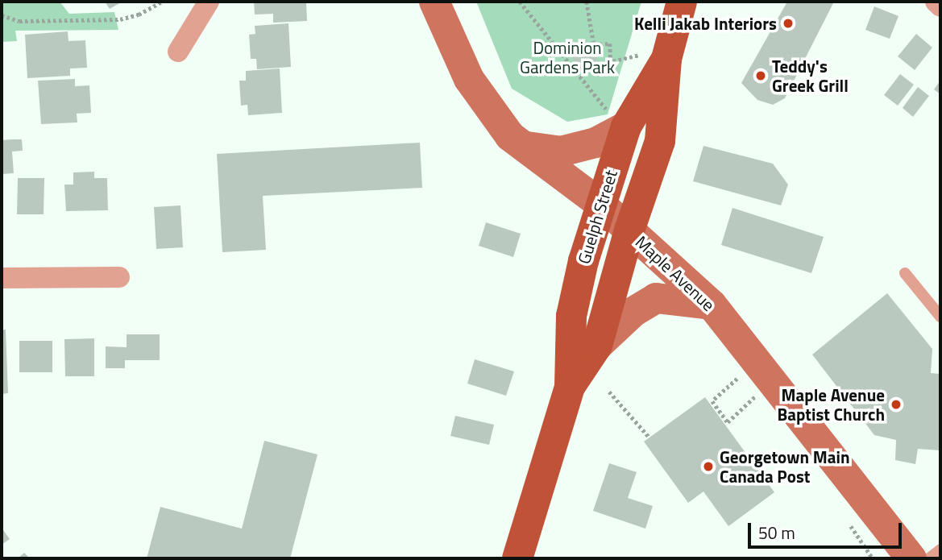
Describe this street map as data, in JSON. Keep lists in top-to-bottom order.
{
  "streets": {
    "main road": ["Guelph Street", "Maple Avenue"]
  },
  "crossings": [
    ["Guelph Street", "Maple Avenue"]
  ],
  "parks": ["Dominion Gardens Park"],
  "places": [
    "Kelli Jakab Interiors",
    "Teddy's Greek Grill",
    "Maple Avenue Baptist Church",
    "Georgetown Main Canada Post"
  ],
  "scale_bar": "50 m"
}
